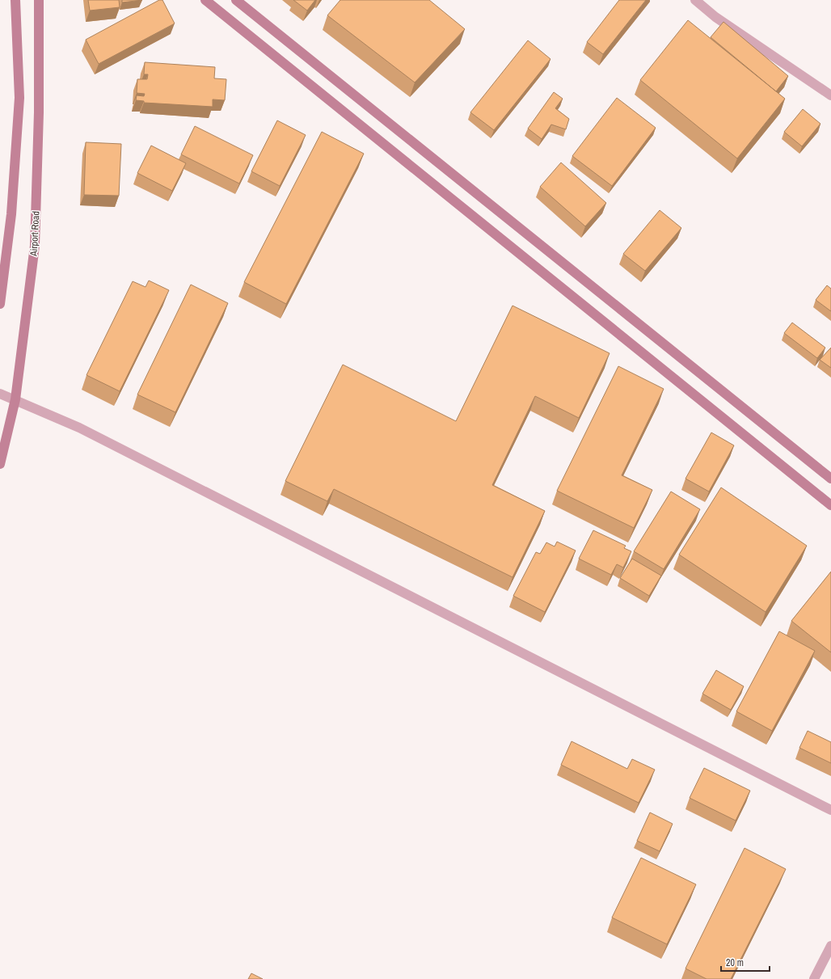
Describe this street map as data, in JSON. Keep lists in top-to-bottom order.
{
  "streets": {
    "main road": ["Airport Road"]
  },
  "scale_bar": "20 m"
}
